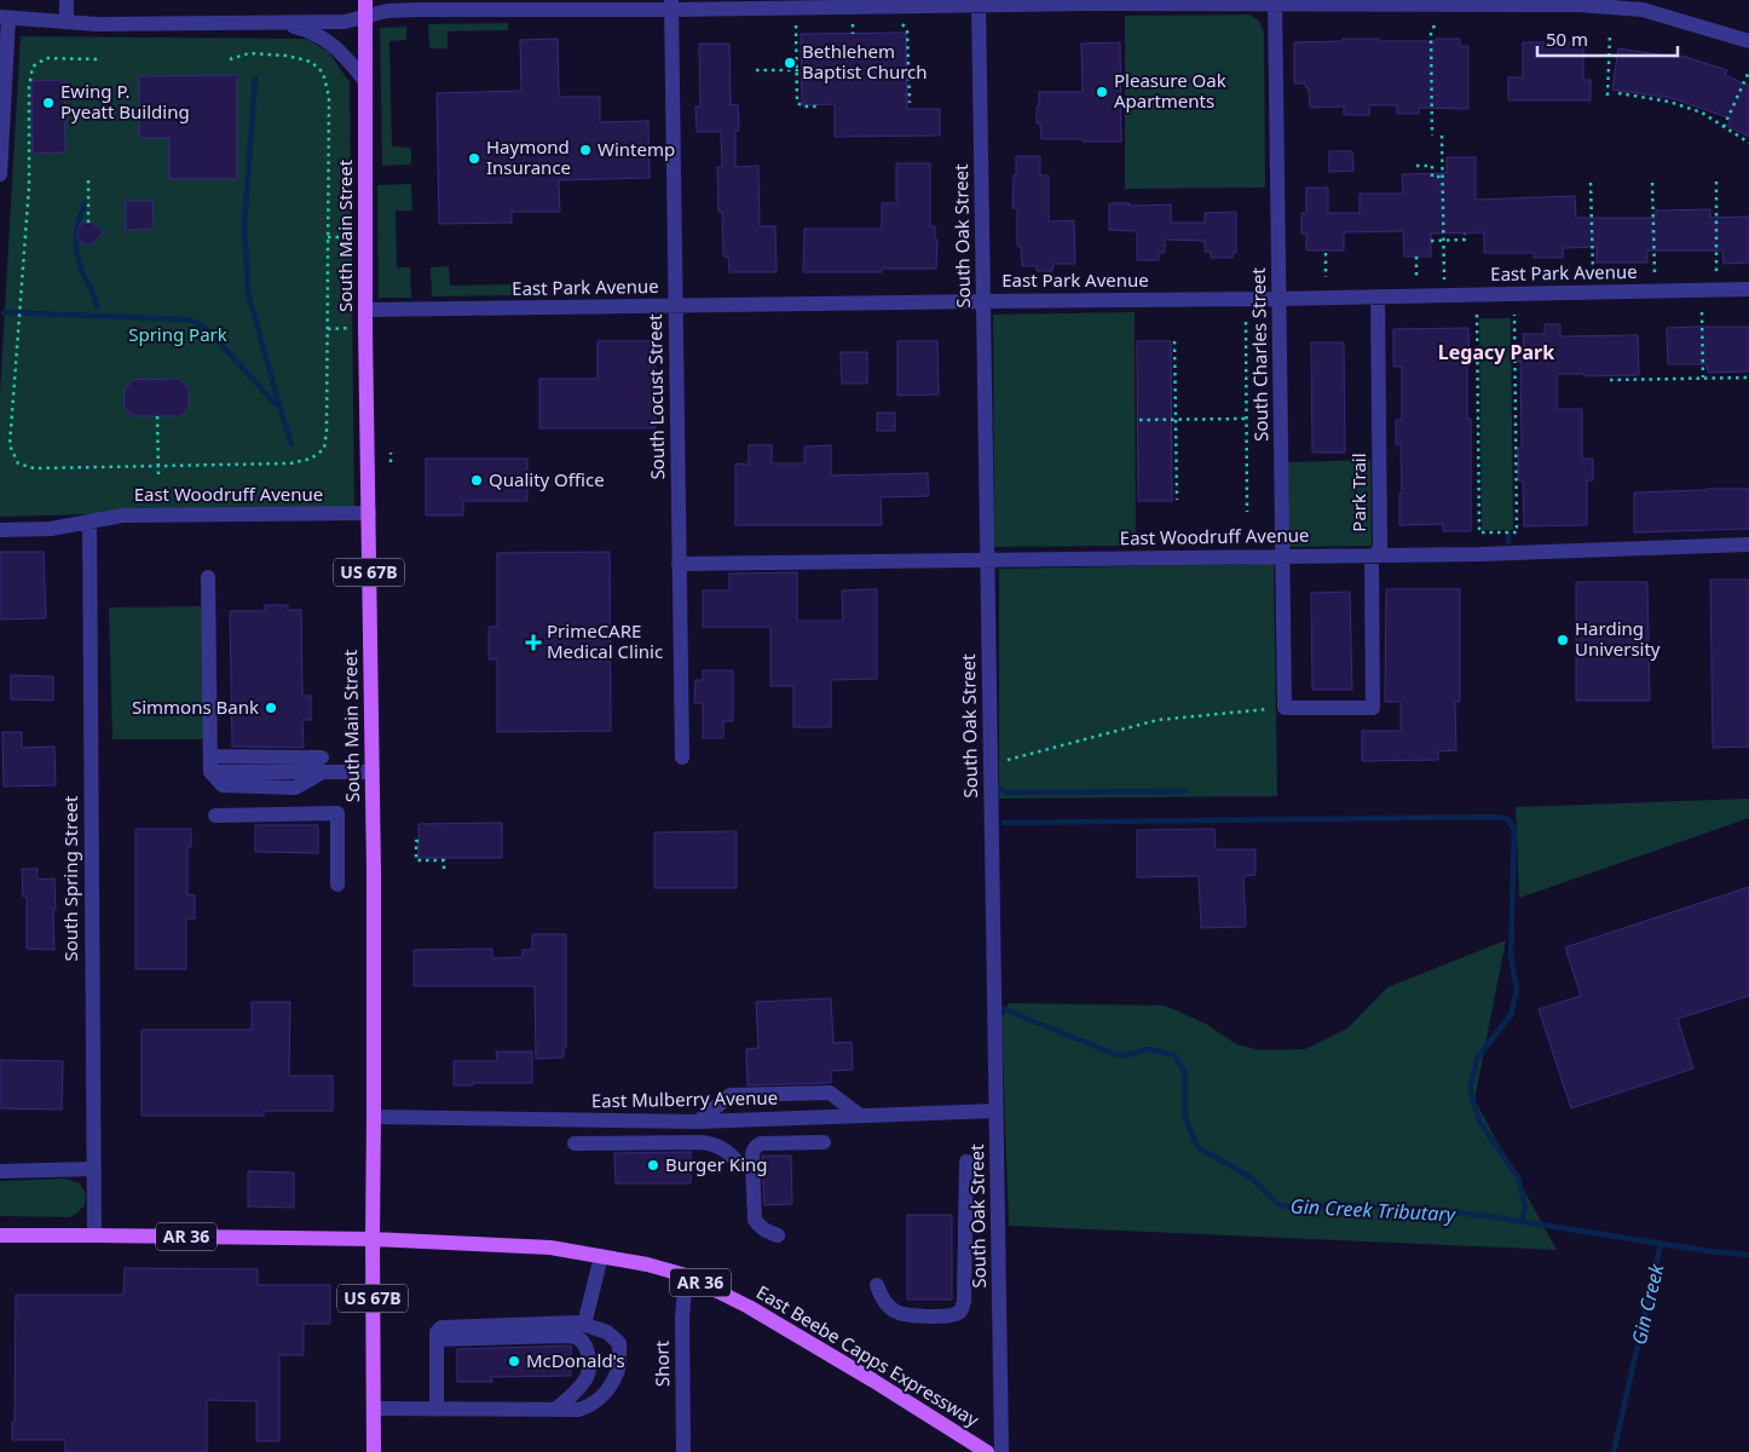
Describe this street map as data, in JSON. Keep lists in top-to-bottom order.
{
  "streets": {
    "main road": [
      "South Main Street",
      "US 67B",
      "AR 36",
      "East Beebe Capps Expressway"
    ],
    "street": [
      "South Oak Street",
      "East Park Avenue",
      "South Charles Street",
      "South Locust Street",
      "Park Trail",
      "East Woodruff Avenue",
      "South Spring Street",
      "East Mulberry Avenue",
      "Short"
    ]
  },
  "crossings": [
    ["South Main Street", "East Park Avenue"],
    ["South Main Street", "East Woodruff Avenue"],
    ["South Main Street", "East Mulberry Avenue"],
    ["South Main Street", "AR 36"],
    ["South Main Street", "East Beebe Capps Expressway"],
    ["South Oak Street", "East Park Avenue"],
    ["South Oak Street", "East Woodruff Avenue"],
    ["South Oak Street", "East Mulberry Avenue"],
    ["East Park Avenue", "South Charles Street"],
    ["East Park Avenue", "South Locust Street"],
    ["East Park Avenue", "Park Trail"],
    ["South Charles Street", "Park Trail"],
    ["South Charles Street", "East Woodruff Avenue"],
    ["South Locust Street", "East Woodruff Avenue"],
    ["Park Trail", "East Woodruff Avenue"],
    ["East Woodruff Avenue", "South Spring Street"],
    ["South Spring Street", "AR 36"],
    ["AR 36", "East Beebe Capps Expressway"],
    ["East Beebe Capps Expressway", "Short"]
  ],
  "districts": ["Legacy Park"],
  "water": ["Gin Creek Tributary", "Gin Creek"],
  "parks": ["Spring Park"],
  "places": {
    "other": [
      "Bethlehem Baptist Church",
      "Pleasure Oak Apartments",
      "Ewing P. Pyeatt Building",
      "Wintemp",
      "Haymond Insurance",
      "Quality Office",
      "Harding University",
      "Simmons Bank",
      "Burger King",
      "McDonald's"
    ],
    "health": ["PrimeCARE Medical Clinic"]
  },
  "scale_bar": "50 m"
}
